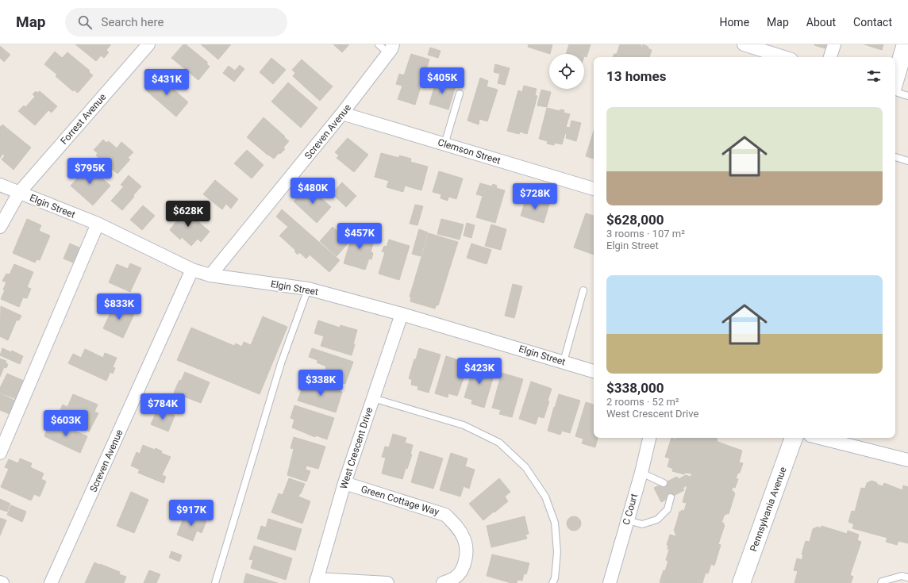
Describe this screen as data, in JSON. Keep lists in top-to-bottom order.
{
  "streets": {
    "main road": ["Pennsylvania Avenue"],
    "street": [
      "Forrest Avenue",
      "Screven Avenue",
      "Clemson Street",
      "Elgin Street",
      "West Crescent Drive",
      "Green Cottage Way",
      "C Court"
    ]
  },
  "crossings": [
    ["Forrest Avenue", "Elgin Street"],
    ["Screven Avenue", "Clemson Street"],
    ["Screven Avenue", "Elgin Street"],
    ["Elgin Street", "West Crescent Drive"],
    ["West Crescent Drive", "Green Cottage Way"]
  ],
  "page": {
    "header": "Map",
    "search": "Search here",
    "nav": [
      "Home",
      "Map",
      "About",
      "Contact"
    ],
    "heading": "13 homes",
    "price": [
      "$405K",
      "$431K",
      "$795K",
      "$480K",
      "$728K",
      "$628K",
      "$457K",
      "$833K",
      "$423K",
      "$338K",
      "$784K",
      "$603K",
      "$917K"
    ],
    "list": [
      {
        "name": "$628,000",
        "note": "3 rooms · 107 m² · Elgin Street"
      },
      {
        "name": "$338,000",
        "note": "2 rooms · 52 m² · West Crescent Drive"
      }
    ]
  }
}
